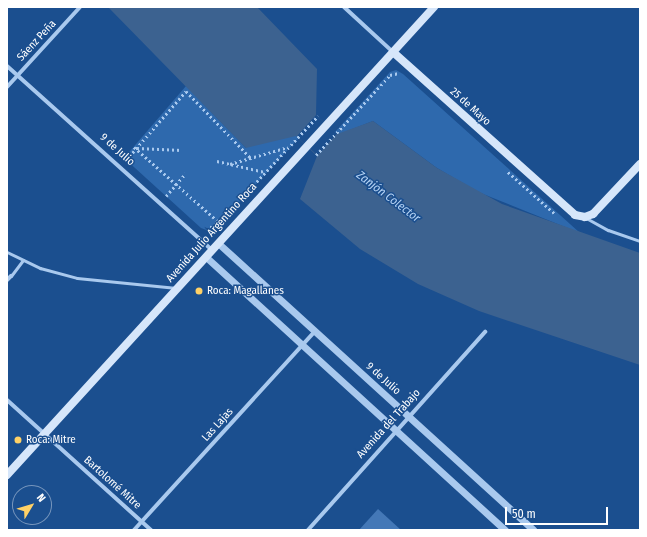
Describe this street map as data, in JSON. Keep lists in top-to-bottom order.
{
  "streets": {
    "main road": ["25 de Mayo", "Avenida Julio Argentino Roca"],
    "street": [
      "Sáenz Peña",
      "9 de Julio",
      "Avenida del Trabajo",
      "Las Lajas",
      "Bartolomé Mitre"
    ]
  },
  "crossings": [
    ["Sáenz Peña", "9 de Julio"],
    ["25 de Mayo", "Avenida Julio Argentino Roca"],
    ["9 de Julio", "Avenida Julio Argentino Roca"],
    ["9 de Julio", "Avenida del Trabajo"],
    ["9 de Julio", "Las Lajas"],
    ["Avenida Julio Argentino Roca", "Bartolomé Mitre"],
    ["Las Lajas", "Bartolomé Mitre"]
  ],
  "water": ["Zanjón Colector"],
  "places": ["Roca: Magallanes", "Roca: Mitre"],
  "scale_bar": "50 m",
  "north": "top right"
}
